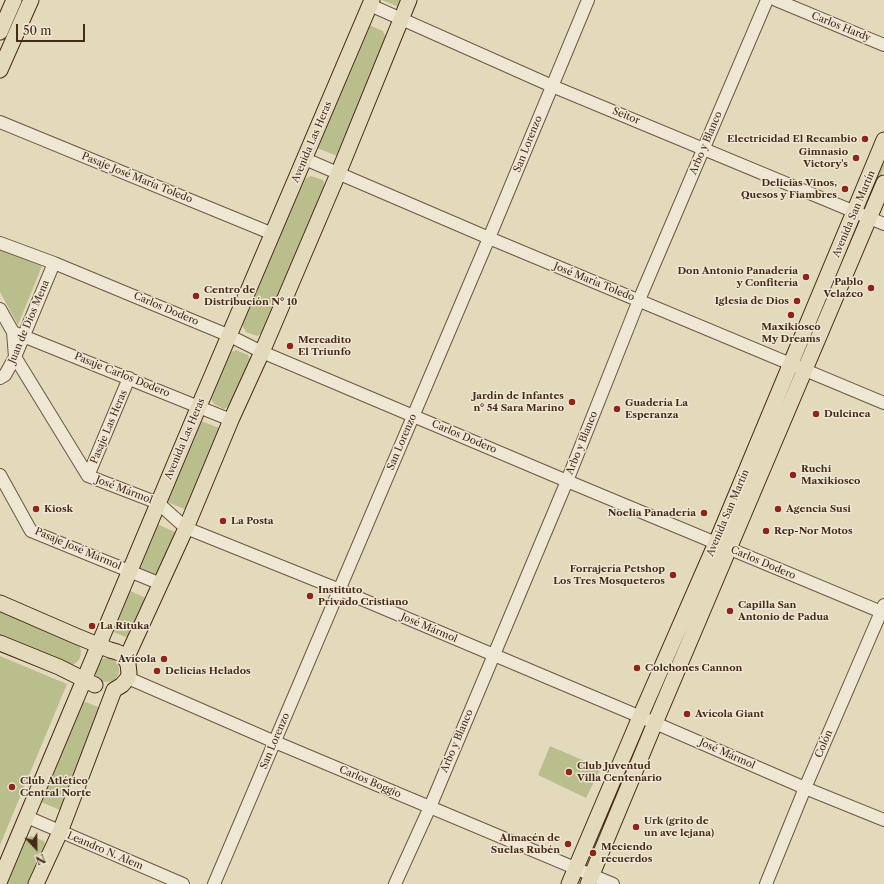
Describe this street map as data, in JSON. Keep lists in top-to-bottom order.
{
  "streets": {
    "main road": ["Avenida Las Heras", "Avenida San Martín"],
    "street": [
      "Carlos Hardy",
      "Seitor",
      "Arbo y Blanco",
      "San Lorenzo",
      "Pasaje José María Toledo",
      "José María Toledo",
      "Carlos Dodero",
      "Juan de Dios Mena",
      "Pasaje Carlos Dodero",
      "Pasaje Las Heras",
      "José Mármol",
      "Pasaje José Mármol",
      "Colón",
      "Carlos Boggio",
      "Leandro N. Alem"
    ]
  },
  "crossings": [
    ["Seitor", "Avenida Las Heras"],
    ["Seitor", "Arbo y Blanco"],
    ["Seitor", "San Lorenzo"],
    ["Seitor", "Avenida San Martín"],
    ["Avenida Las Heras", "Pasaje José María Toledo"],
    ["Avenida Las Heras", "José María Toledo"],
    ["Avenida Las Heras", "Carlos Dodero"],
    ["Avenida Las Heras", "Pasaje Carlos Dodero"],
    ["Avenida Las Heras", "José Mármol"],
    ["Avenida Las Heras", "Pasaje José Mármol"],
    ["Avenida Las Heras", "Leandro N. Alem"],
    ["Arbo y Blanco", "José María Toledo"],
    ["Arbo y Blanco", "Carlos Dodero"],
    ["Arbo y Blanco", "José Mármol"],
    ["Arbo y Blanco", "Carlos Boggio"],
    ["San Lorenzo", "José María Toledo"],
    ["San Lorenzo", "Carlos Dodero"],
    ["San Lorenzo", "José Mármol"],
    ["San Lorenzo", "Carlos Boggio"],
    ["Avenida San Martín", "José María Toledo"],
    ["Avenida San Martín", "Carlos Dodero"],
    ["Avenida San Martín", "José Mármol"],
    ["Avenida San Martín", "Carlos Boggio"],
    ["Carlos Dodero", "Juan de Dios Mena"],
    ["Carlos Dodero", "Colón"],
    ["Juan de Dios Mena", "Pasaje Carlos Dodero"],
    ["Juan de Dios Mena", "José Mármol"],
    ["Pasaje Carlos Dodero", "Pasaje Las Heras"],
    ["Pasaje Las Heras", "José Mármol"],
    ["José Mármol", "Colón"]
  ],
  "places": [
    "Electricidad El Recambio",
    "Gimnasio Victory's",
    "Delicias Vinos, Quesos y Fiambres",
    "Don Antonio Panadería y Confitería",
    "Pablo Velazco",
    "Centro de Distribución Nº 10",
    "Iglesia de Dios",
    "Maxikiosco My Dreams",
    "Mercadito El Triunfo",
    "Jardín de Infantes nº 54 Sara Marino",
    "Guadería La Esperanza",
    "Dulcinea",
    "Ruchi Maxikiosco",
    "Kiosk",
    "Agencia Susi",
    "Noelia Panadería",
    "La Posta",
    "Rep-Nor Motos",
    "Forrajería Petshop Los Tres Mosqueteros",
    "Instituto Privado Cristiano",
    "Capilla San Antonio de Padua",
    "La Rituka",
    "Avícola",
    "Colchones Cannon",
    "Delicias Helados",
    "Avícola Giant",
    "Club Juventud Villa Centenario",
    "Club Atlético Central Norte",
    "Urk (grito de un ave lejana)",
    "Almacén de Suelas Rubén",
    "Meciendo recuerdos"
  ],
  "scale_bar": "50 m",
  "north": "bottom"
}
